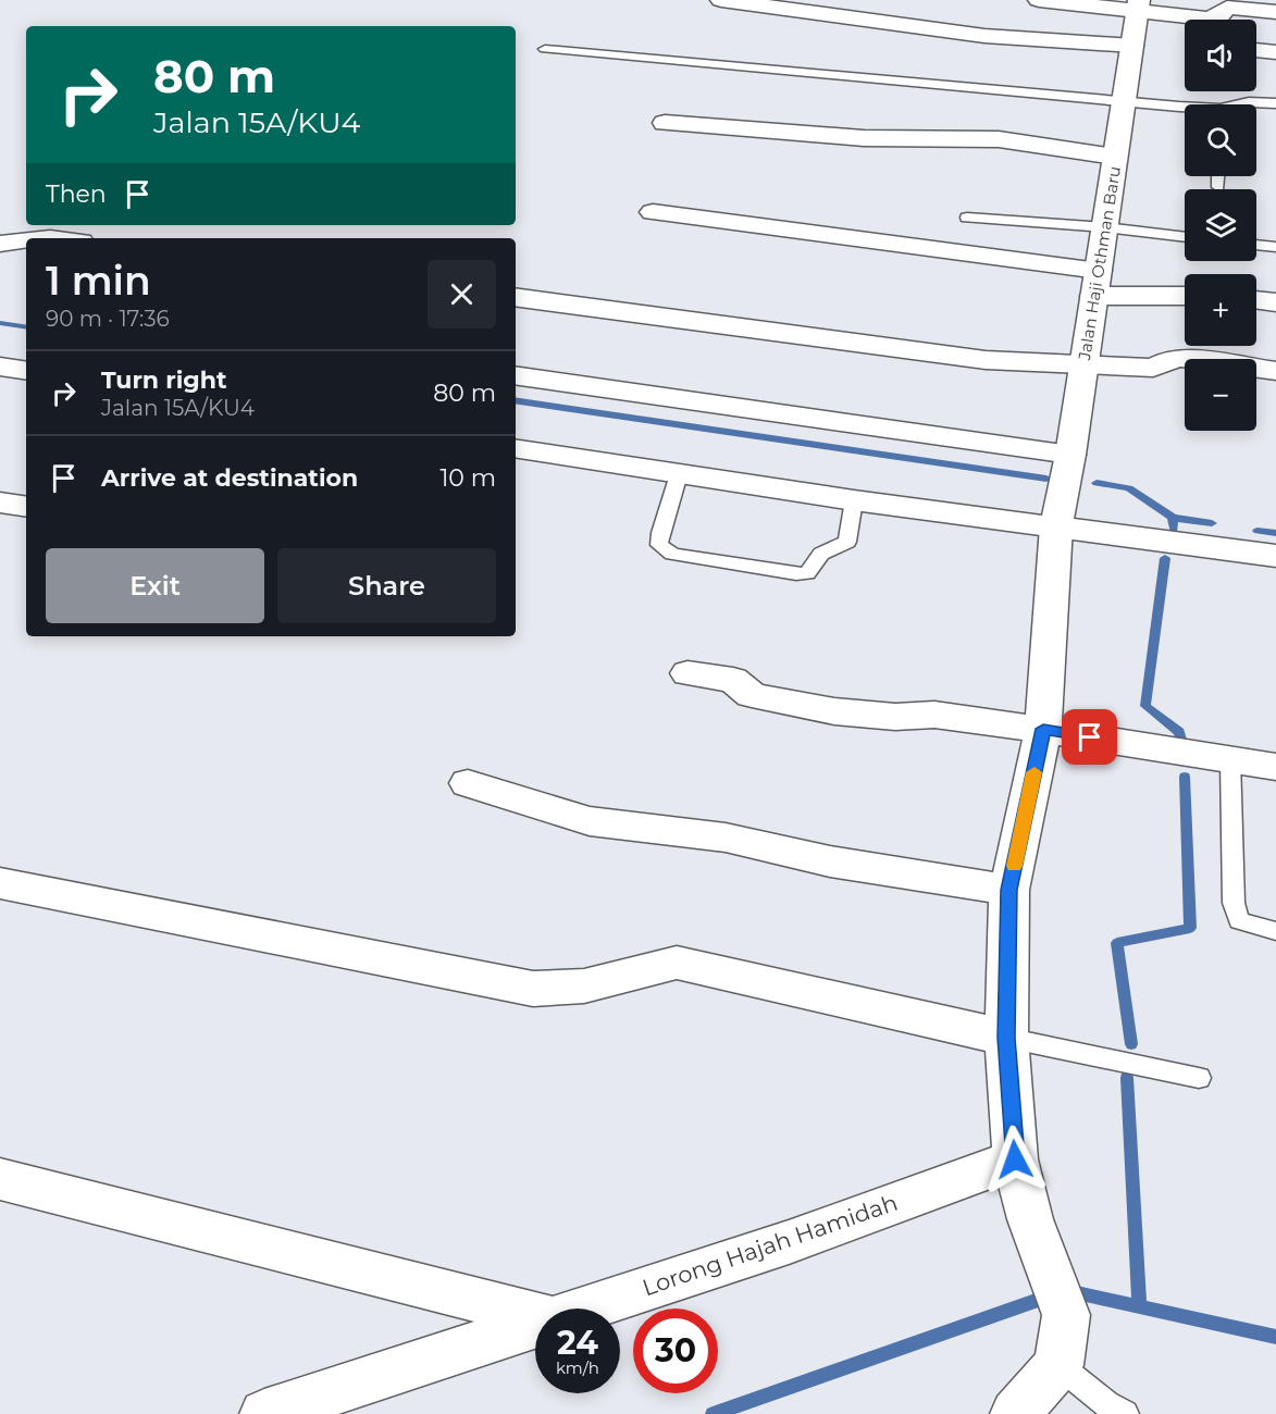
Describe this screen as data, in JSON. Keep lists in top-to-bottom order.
{
  "streets": {
    "street": ["Jalan Haji Othman Baru", "Lorong Hajah Hamidah"]
  },
  "crossings": [
    ["Jalan Haji Othman Baru", "Lorong Hajah Hamidah"]
  ],
  "page": {
    "map_buttons": ["+", "−"],
    "turn": ["80 m", "Jalan 15A/KU4"],
    "then": "Then",
    "heading": ["1 min", "90 m · 17:36"],
    "list": [
      {
        "name": "Turn right",
        "note": "Jalan 15A/KU4",
        "value": "80 m"
      },
      {
        "name": "Arrive at destination",
        "value": "10 m"
      }
    ],
    "buttons": ["Exit", "Share"],
    "speed": "24 km/h",
    "limit": "30"
  }
}
